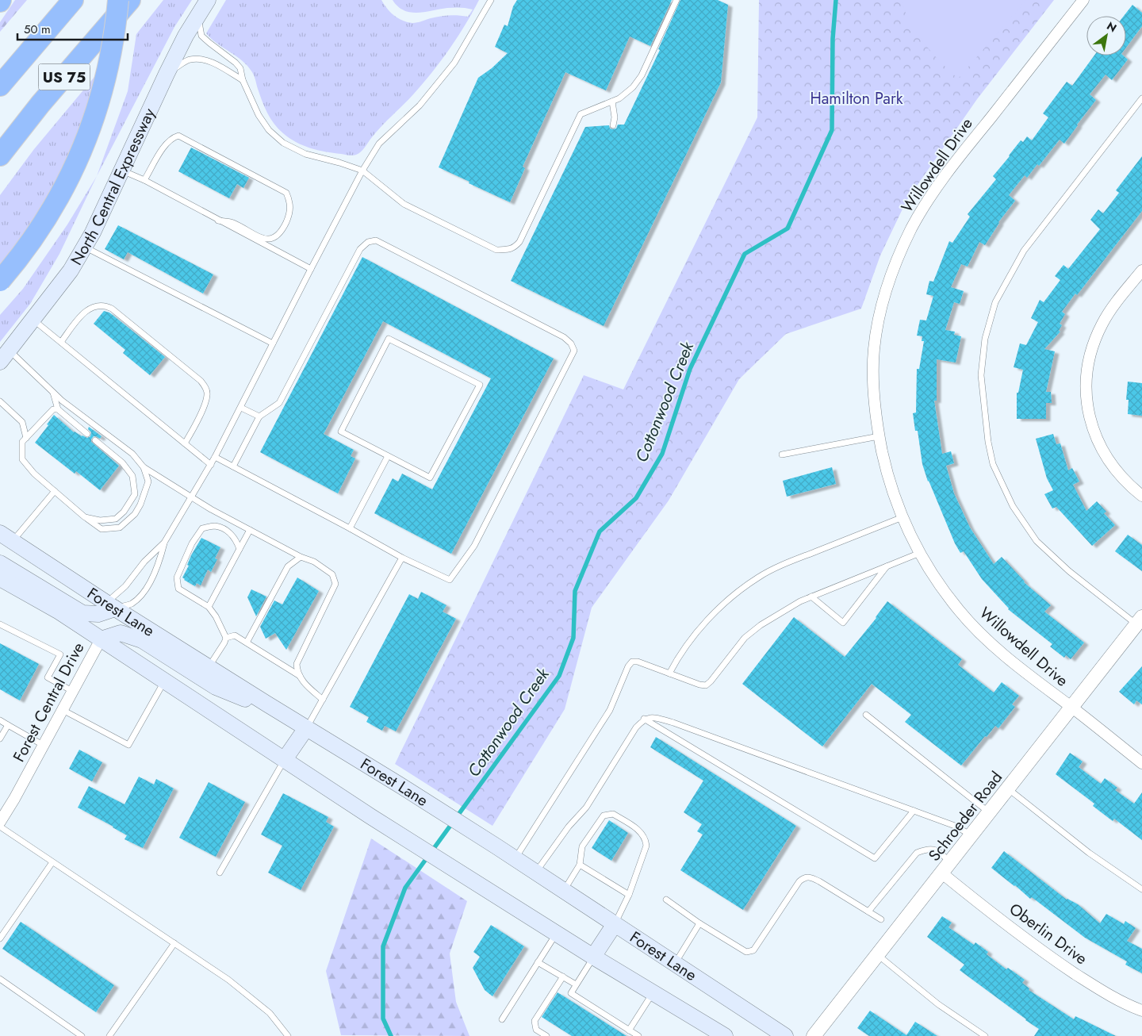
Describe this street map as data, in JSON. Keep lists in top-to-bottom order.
{
  "streets": {
    "highway": ["US 75"],
    "main road": ["North Central Expressway", "Forest Lane"],
    "street": [
      "Willowdell Drive",
      "Forest Central Drive",
      "Schroeder Road",
      "Oberlin Drive"
    ]
  },
  "crossings": [
    ["Willowdell Drive", "Schroeder Road"],
    ["Schroeder Road", "Oberlin Drive"]
  ],
  "water": ["Cottonwood Creek"],
  "parks": ["Hamilton Park"],
  "scale_bar": "50 m",
  "north": "top right"
}
